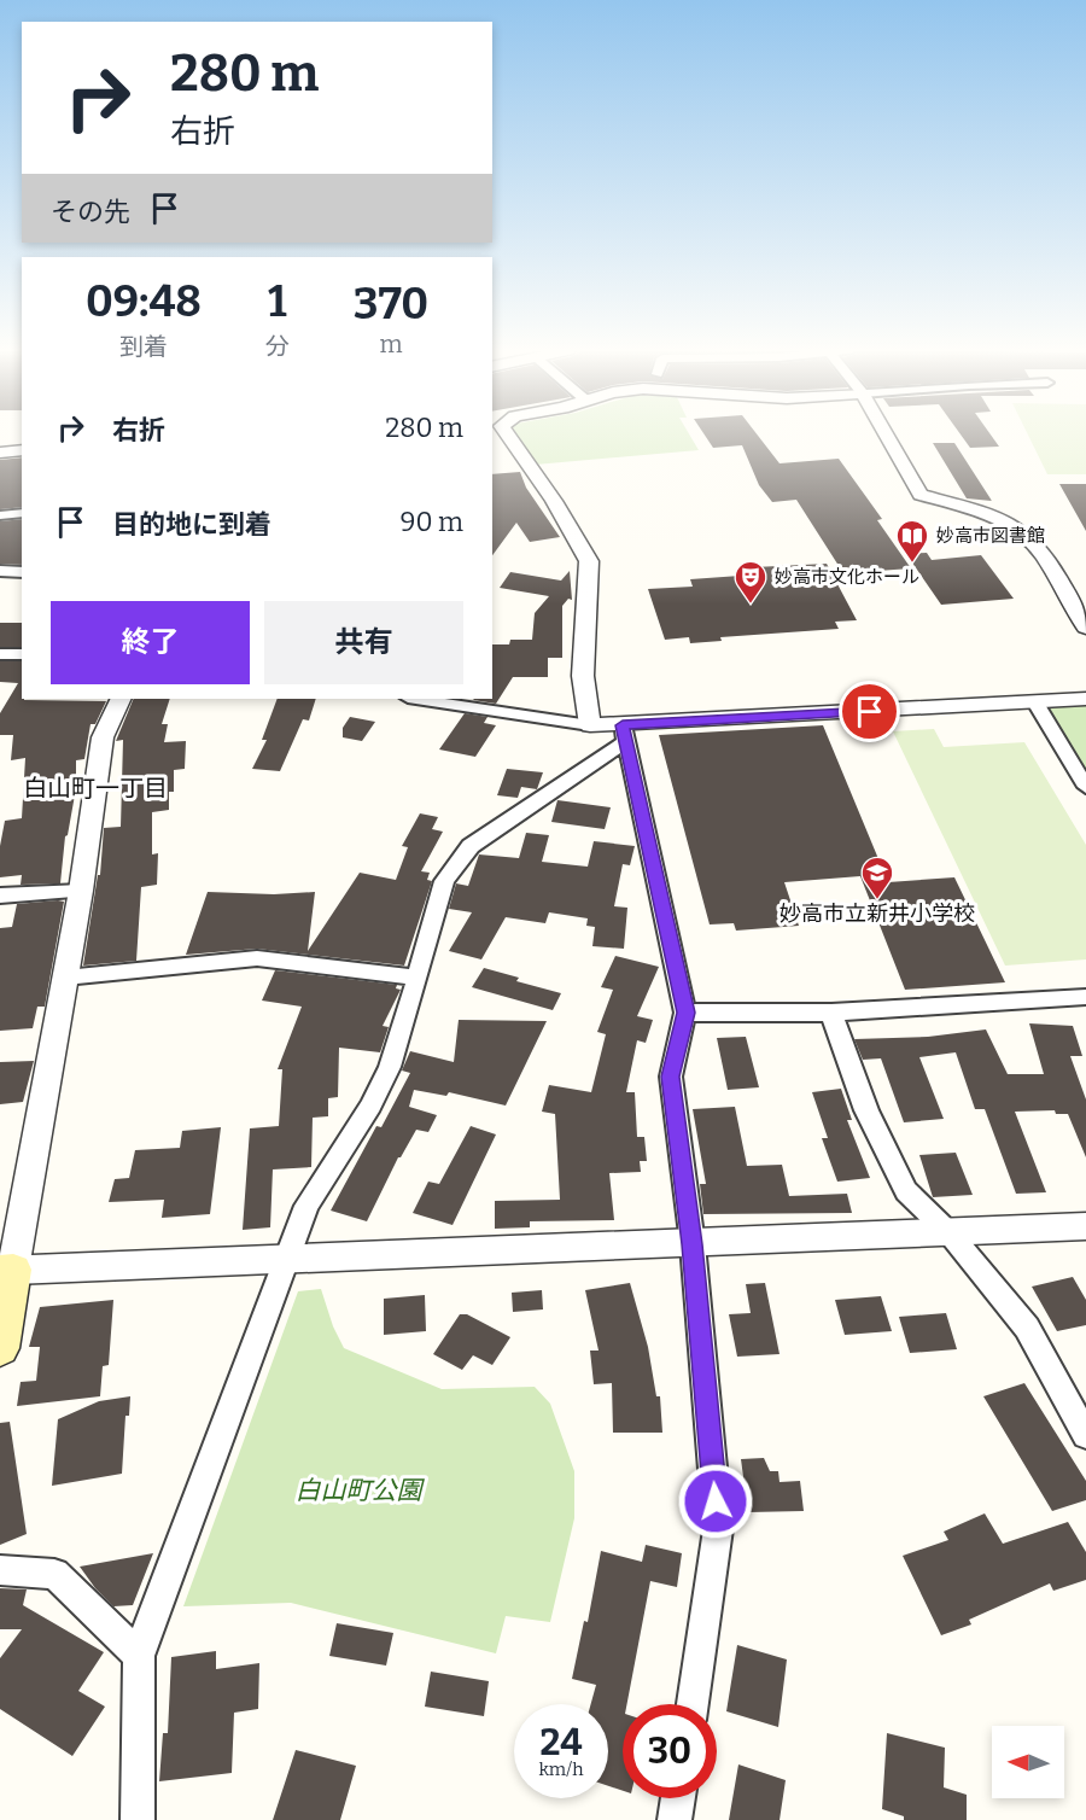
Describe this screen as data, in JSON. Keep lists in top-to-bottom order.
{
  "districts": ["白山町一丁目"],
  "parks": ["白山町公園"],
  "places": {
    "library": ["妙高市図書館"],
    "theatre": ["妙高市文化ホール"],
    "school or university": ["妙高市立新井小学校"]
  },
  "north": "left",
  "page": {
    "turn": ["280 m", "右折"],
    "then": "その先",
    "eta": [
      "09:48",
      "到着",
      "1",
      "分",
      "370",
      "m"
    ],
    "list": [
      {
        "name": "右折",
        "value": "280 m"
      },
      {
        "name": "目的地に到着",
        "value": "90 m"
      }
    ],
    "buttons": ["終了", "共有"],
    "speed": "24 km/h",
    "limit": "30"
  }
}
